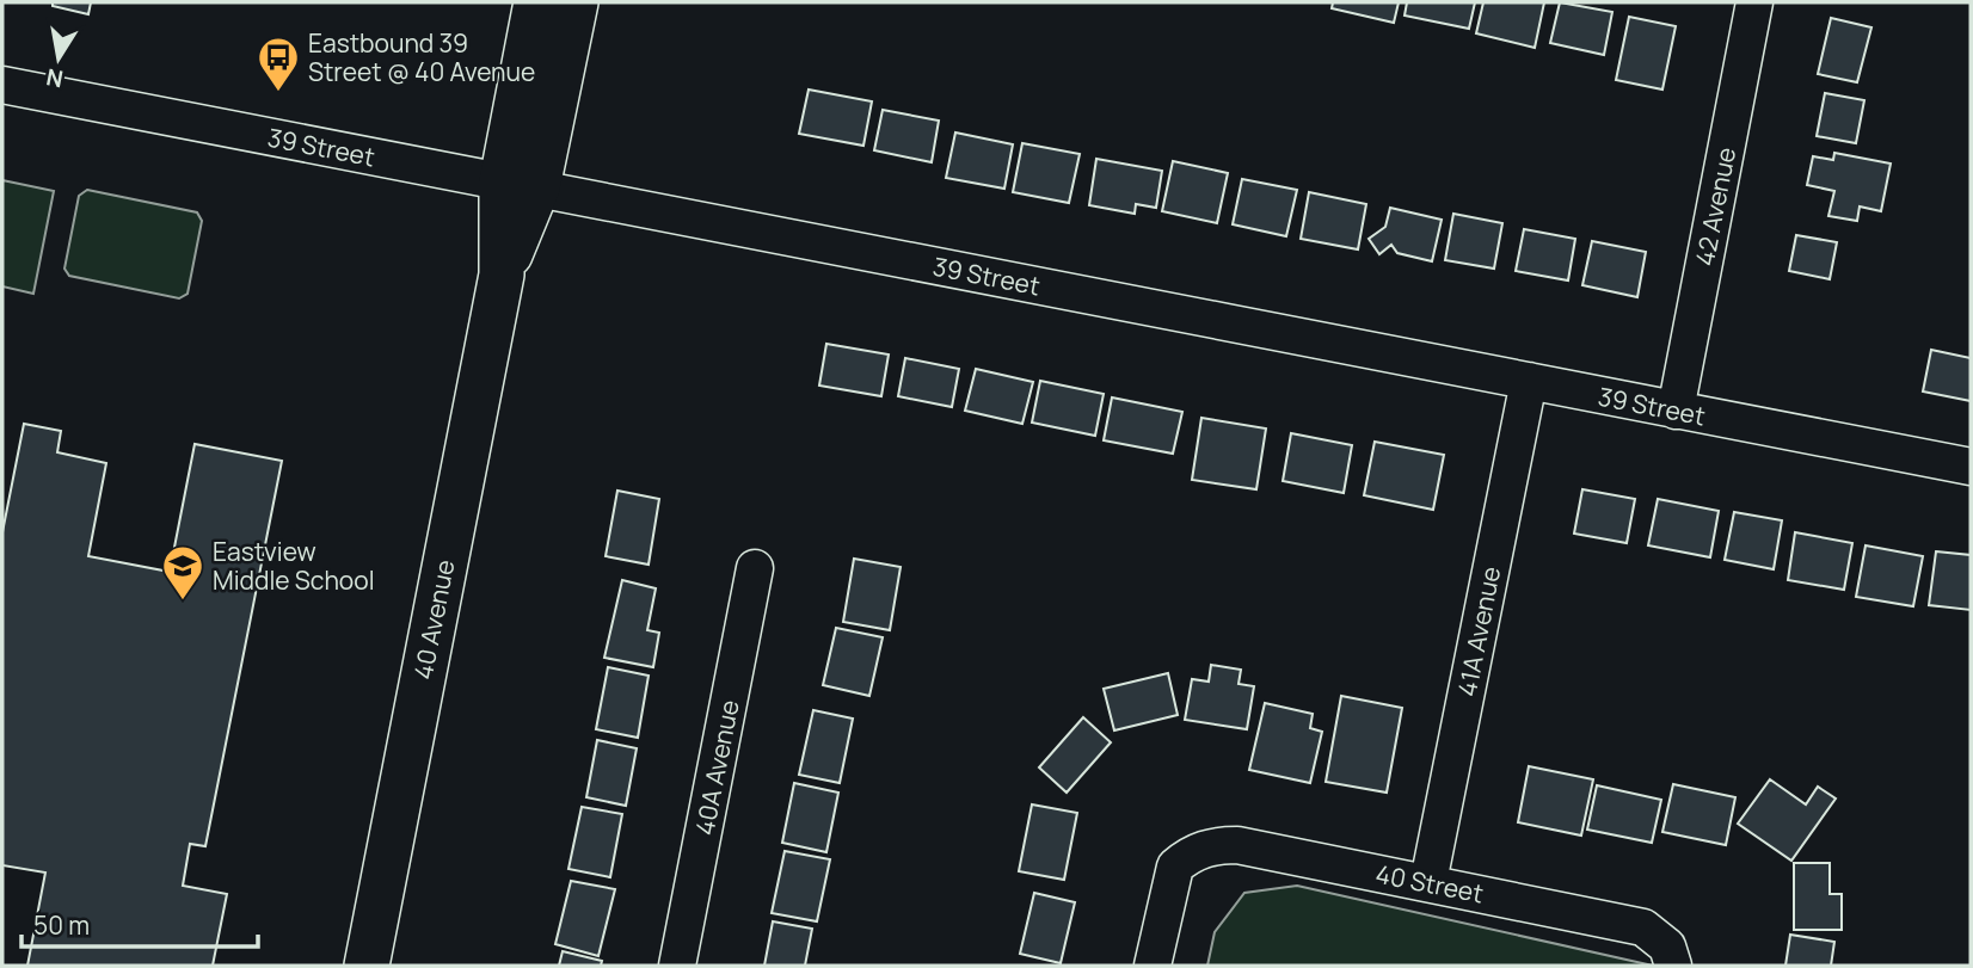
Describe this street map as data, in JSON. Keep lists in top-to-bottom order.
{
  "streets": {
    "main road": ["40 Avenue"],
    "street": [
      "39 Street",
      "42 Avenue",
      "41A Avenue",
      "40A Avenue",
      "40 Street"
    ]
  },
  "crossings": [
    ["39 Street", "42 Avenue"],
    ["39 Street", "40 Avenue"],
    ["39 Street", "41A Avenue"],
    ["41A Avenue", "40 Street"]
  ],
  "places": {
    "bus stop": ["Eastbound 39 Street @ 40 Avenue"],
    "school or university": ["Eastview Middle School"]
  },
  "scale_bar": "50 m",
  "north": "bottom"
}
